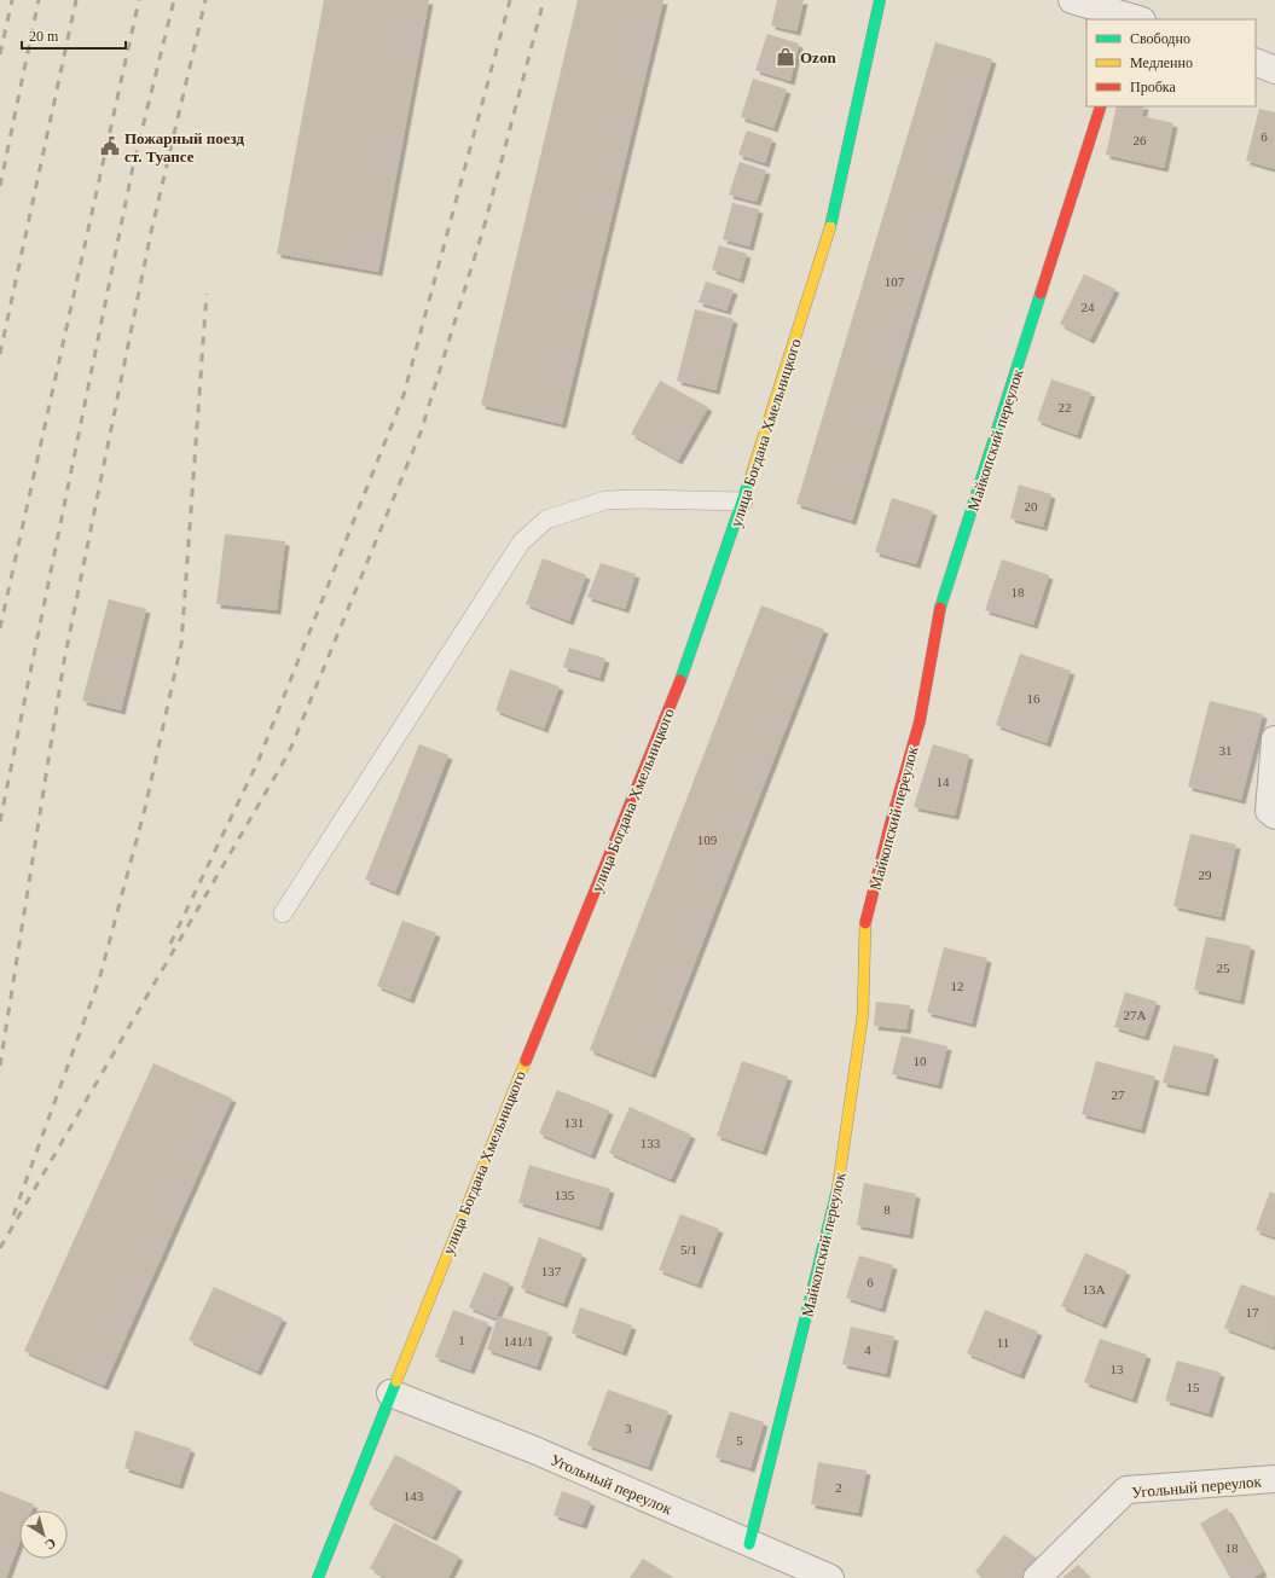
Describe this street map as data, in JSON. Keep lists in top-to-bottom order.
{
  "streets": {
    "main road": ["улица Богдана Хмельницкого", "Майкопский переулок"],
    "street": ["Угольный переулок"]
  },
  "crossings": [
    ["улица Богдана Хмельницкого", "Угольный переулок"],
    ["Майкопский переулок", "Угольный переулок"]
  ],
  "places": {
    "shop": ["Ozon"],
    "public building": ["Пожарный поезд ст. Туапсе"]
  },
  "house_numbers": [
    "6",
    "26",
    "107",
    "24",
    "22",
    "20",
    "18",
    "16",
    "31",
    "14",
    "109",
    "29",
    "25",
    "12",
    "27А",
    "10",
    "27",
    "131",
    "133",
    "135",
    "8",
    "5/1",
    "137",
    "6",
    "13А",
    "17",
    "1",
    "141/1",
    "11",
    "4",
    "13",
    "15",
    "3",
    "5",
    "2",
    "143",
    "18"
  ],
  "legend": ["Свободно", "Медленно", "Пробка"],
  "scale_bar": "20 m",
  "north": "bottom right"
}
